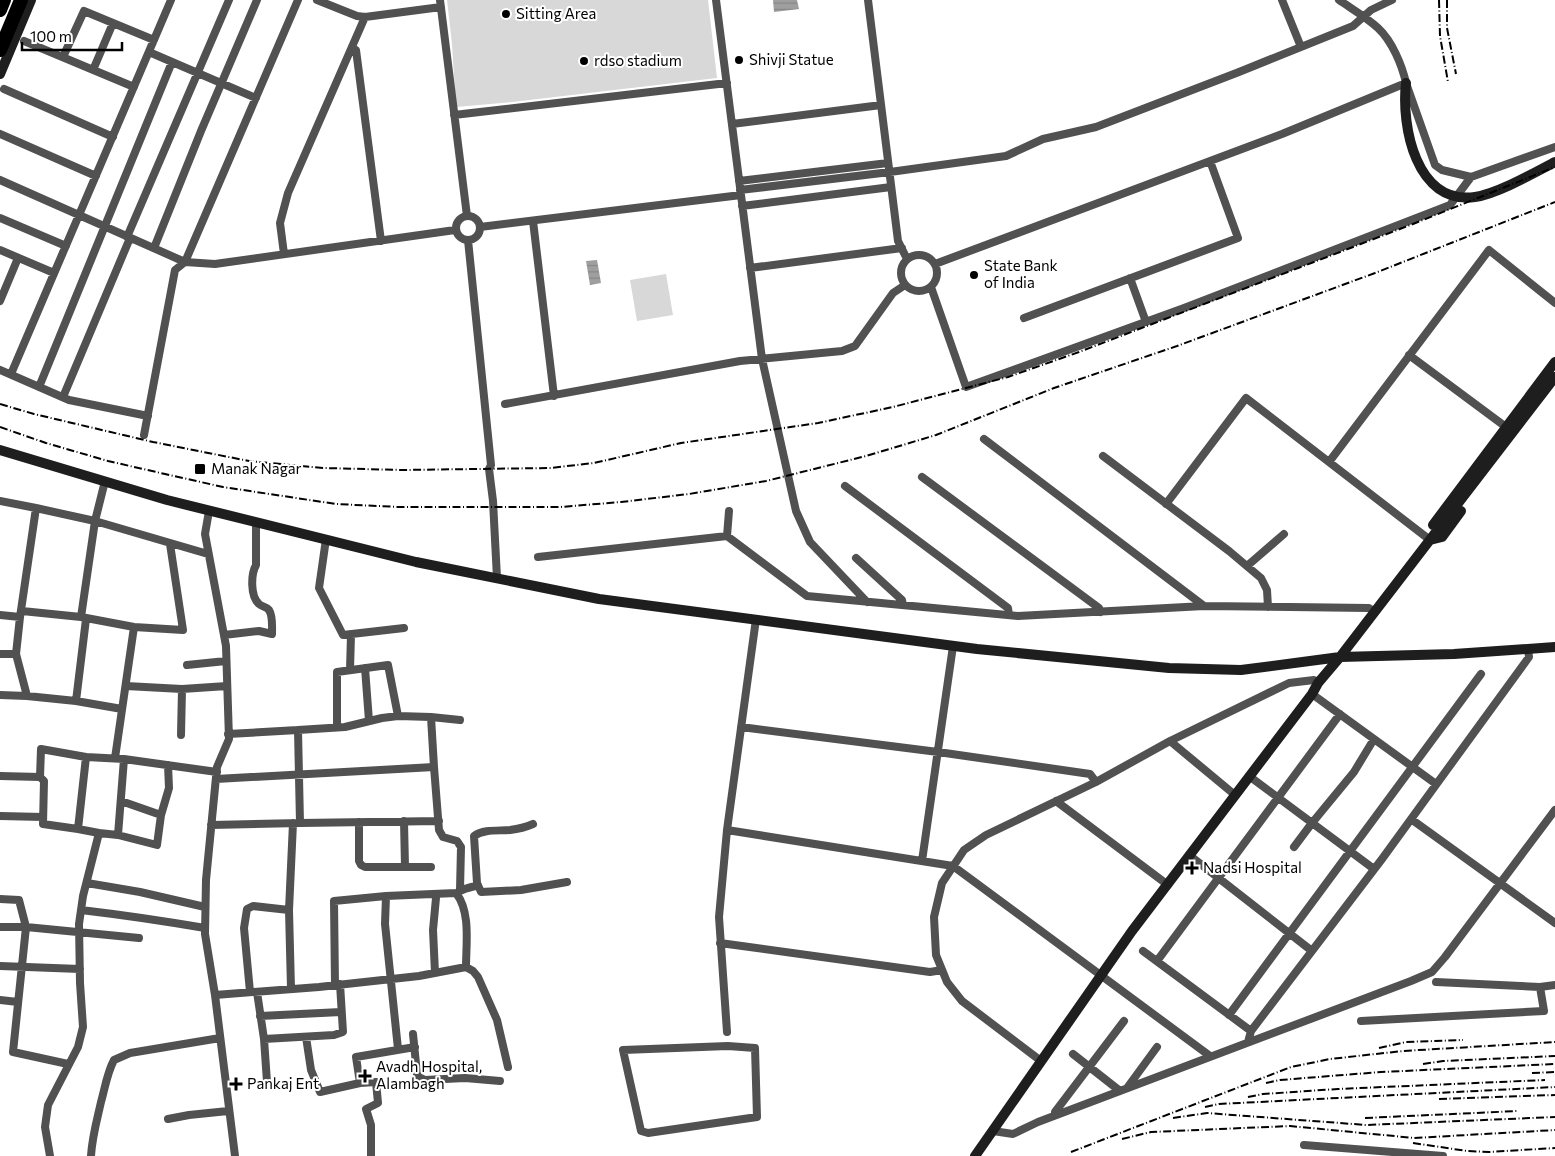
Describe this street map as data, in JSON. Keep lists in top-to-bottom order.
{
  "places": {
    "other": [
      "Sitting Area",
      "Shivji Statue",
      "rdso stadium",
      "State Bank of India"
    ],
    "transit": ["Manak Nagar"],
    "health": ["Nadsi Hospital", "Avadh Hospital, Alambagh", "Pankaj Ent"]
  },
  "scale_bar": "100 m"
}
